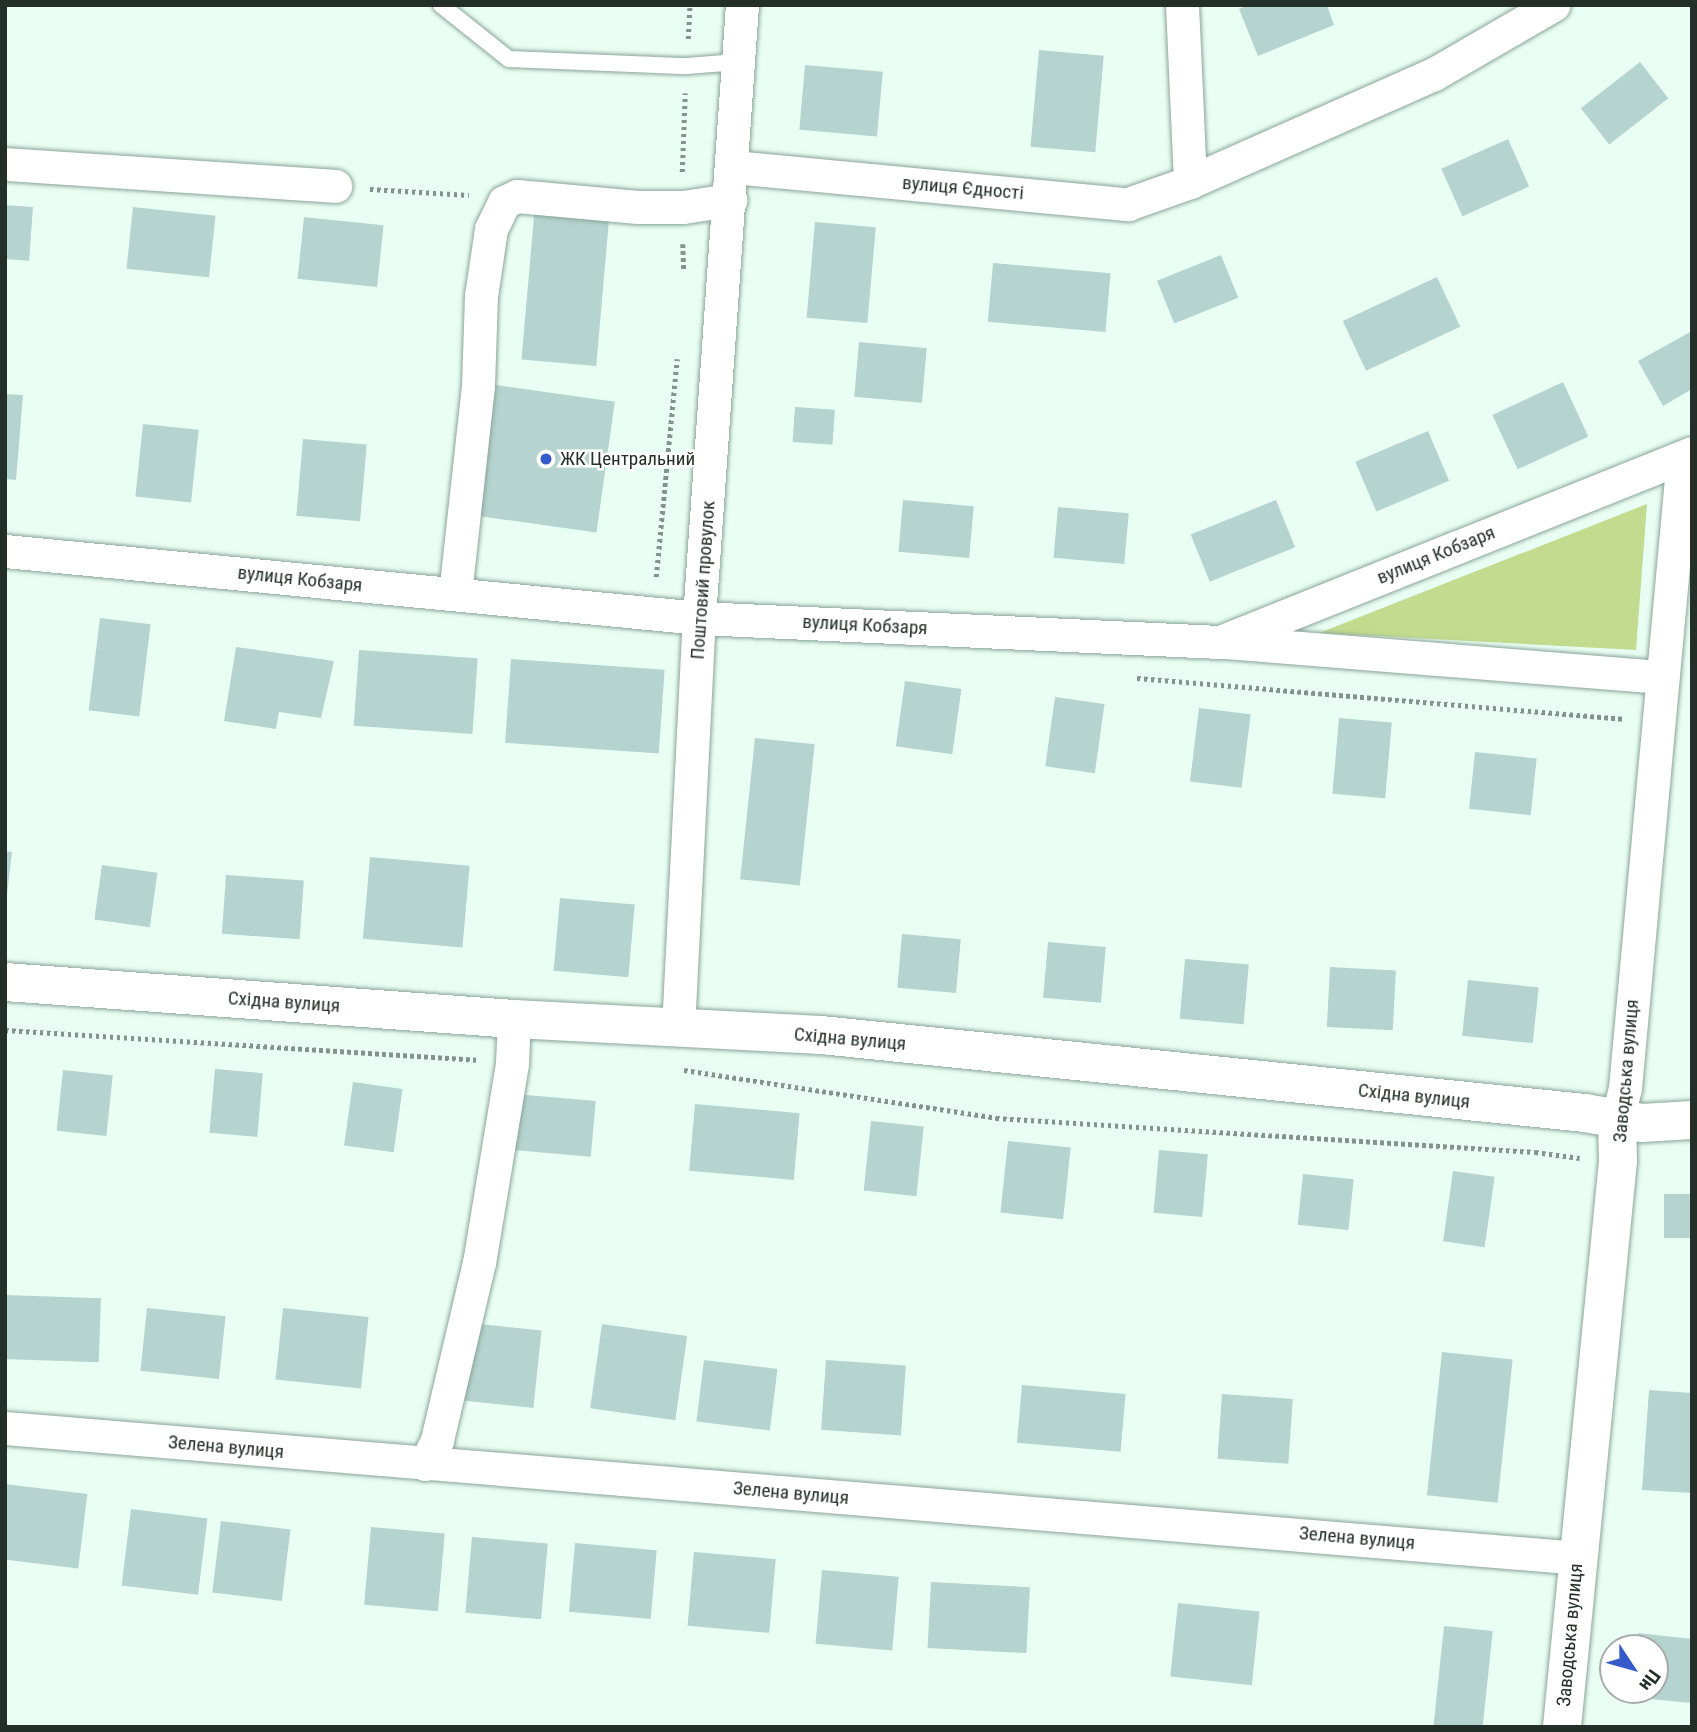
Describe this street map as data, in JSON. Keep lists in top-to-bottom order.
{
  "streets": {
    "street": [
      "вулиця Єдності",
      "вулиця Кобзаря",
      "Поштовий провулок",
      "Східна вулиця",
      "Заводська вулиця",
      "Зелена вулиця"
    ]
  },
  "crossings": [
    ["вулиця Єдності", "Поштовий провулок"],
    ["вулиця Кобзаря", "Поштовий провулок"],
    ["вулиця Кобзаря", "Заводська вулиця"],
    ["Поштовий провулок", "Східна вулиця"],
    ["Східна вулиця", "Заводська вулиця"],
    ["Заводська вулиця", "Зелена вулиця"]
  ],
  "places": ["ЖК Центральний"],
  "north": "bottom right"
}
